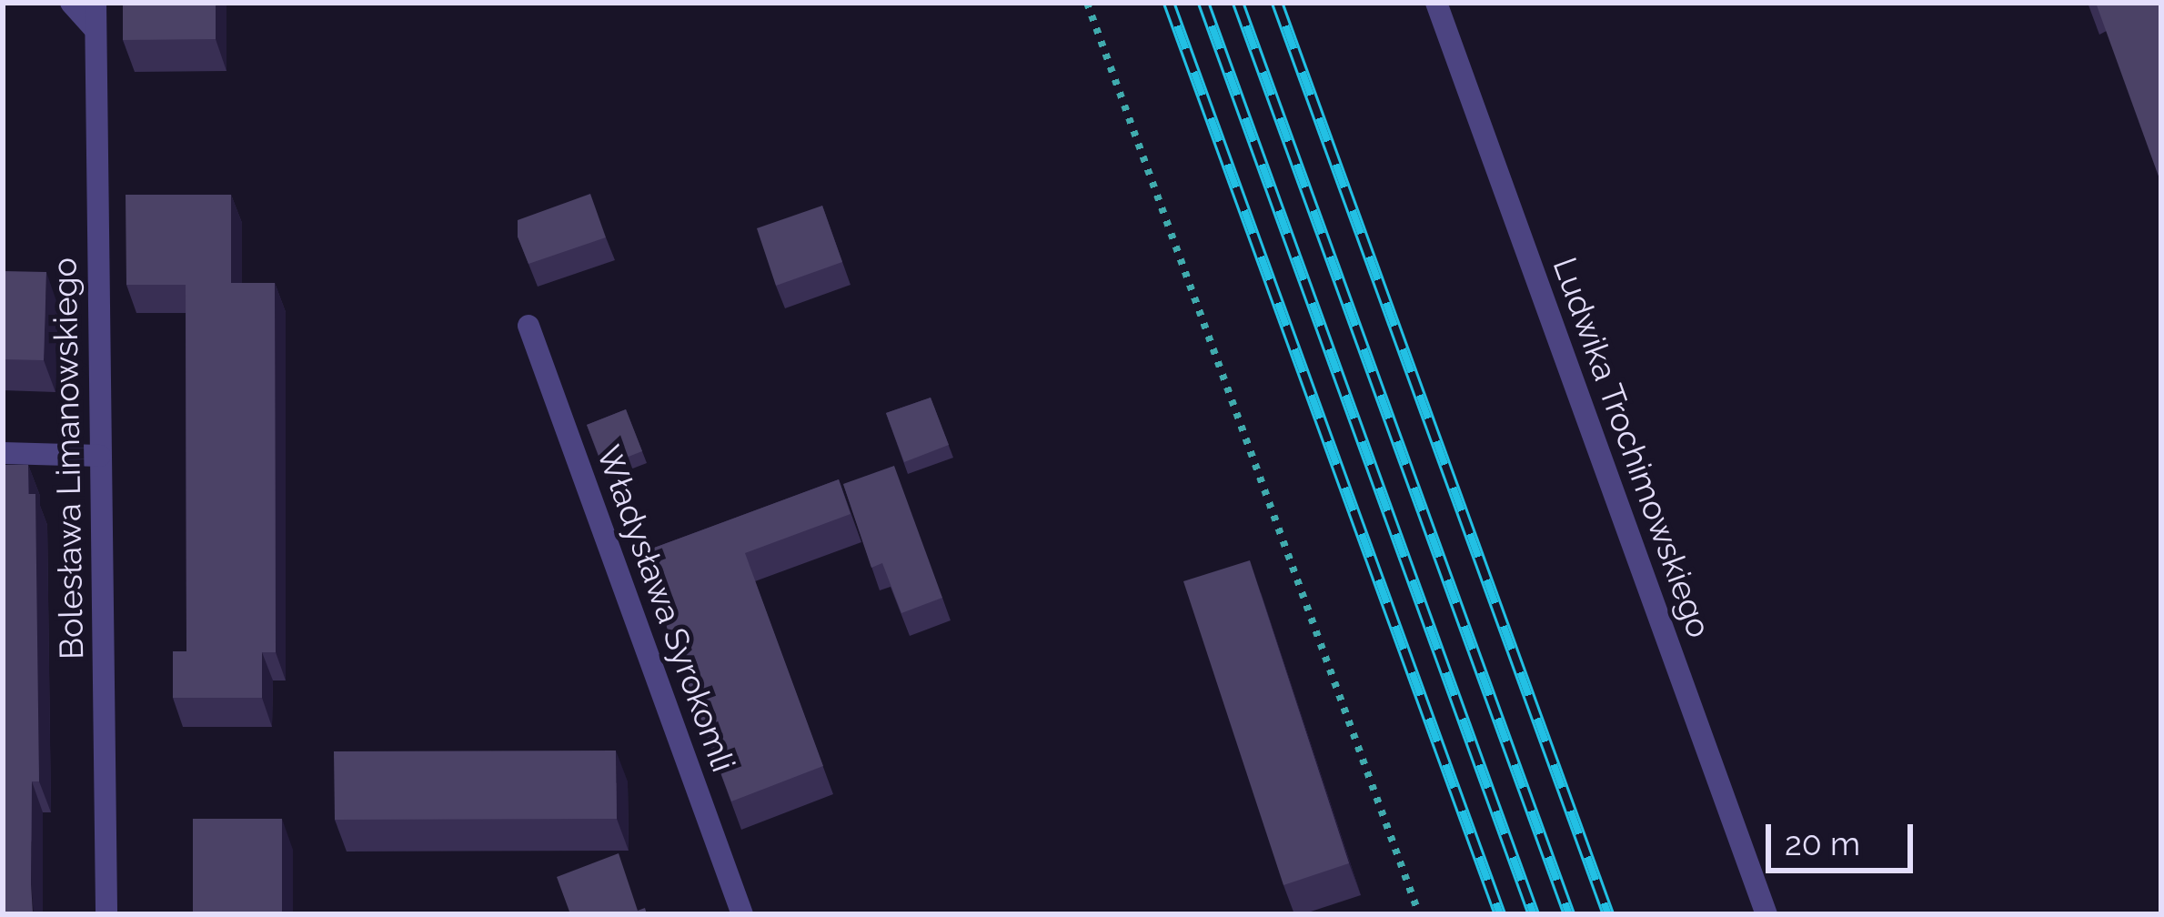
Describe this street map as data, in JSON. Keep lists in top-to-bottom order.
{
  "streets": {
    "street": ["Ludwika Trochimowskiego", "Bolesława Limanowskiego", "Władysława Syrokomli"]
  },
  "scale_bar": "20 m"
}
